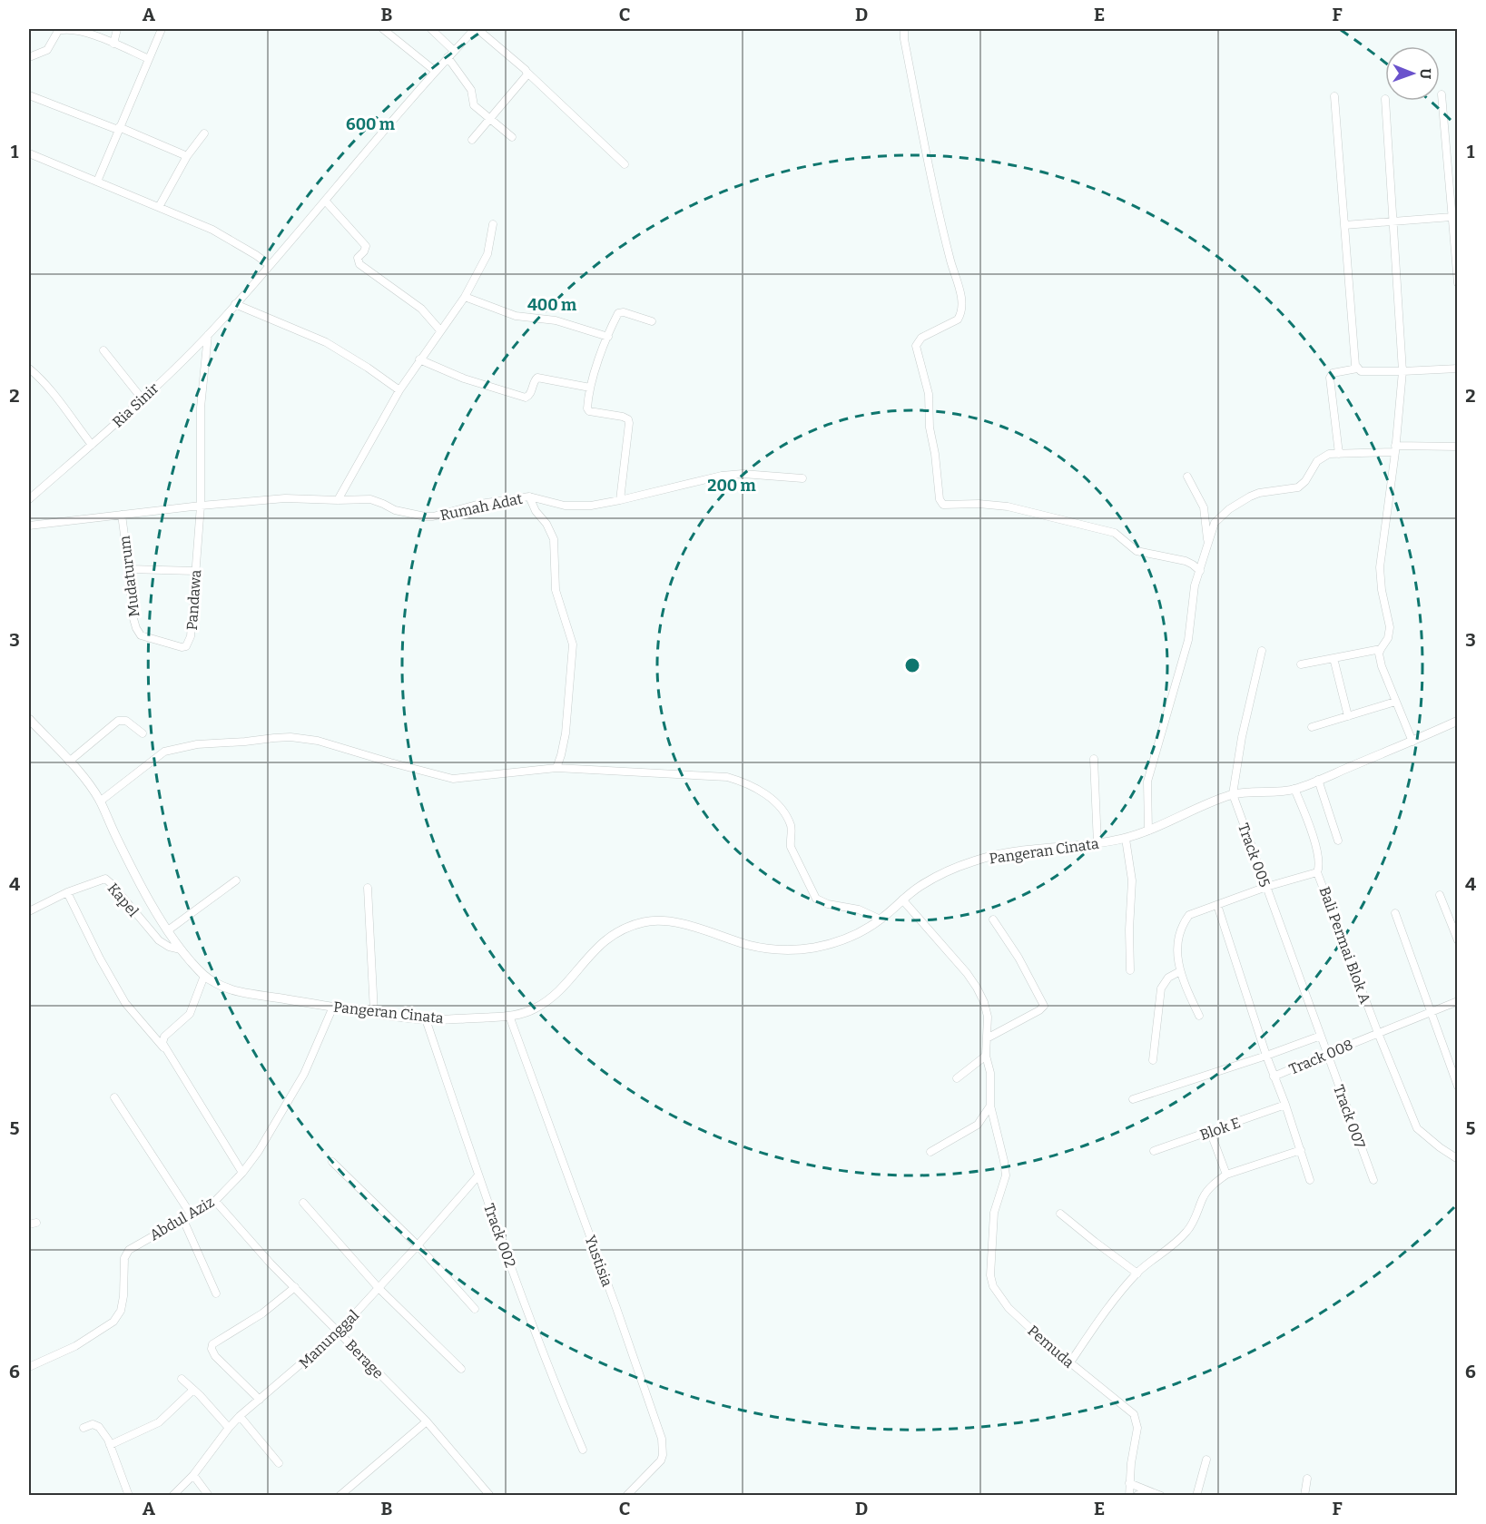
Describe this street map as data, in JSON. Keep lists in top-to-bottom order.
{
  "streets": {
    "street": [
      "Ria Sinir",
      "Rumah Adat",
      "Mudaturum",
      "Pandawa",
      "Pangeran Cinata",
      "Track 005",
      "Kapel",
      "Bali Permai Blok A",
      "Track 008",
      "Track 007",
      "Blok E",
      "Abdul Aziz",
      "Track 002",
      "Yustisia",
      "Manunggal",
      "Pemuda",
      "Berage"
    ]
  },
  "crossings": [
    ["Ria Sinir", "Pandawa"],
    ["Rumah Adat", "Mudaturum"],
    ["Rumah Adat", "Pandawa"],
    ["Mudaturum", "Pandawa"],
    ["Pangeran Cinata", "Track 005"],
    ["Pangeran Cinata", "Kapel"],
    ["Pangeran Cinata", "Abdul Aziz"],
    ["Pangeran Cinata", "Track 002"],
    ["Pangeran Cinata", "Yustisia"],
    ["Track 005", "Bali Permai Blok A"],
    ["Track 005", "Track 008"],
    ["Track 005", "Track 007"],
    ["Bali Permai Blok A", "Track 008"],
    ["Track 008", "Track 007"],
    ["Abdul Aziz", "Berage"],
    ["Track 002", "Manunggal"],
    ["Manunggal", "Berage"]
  ],
  "north": "right",
  "grid": {
    "columns": [
      "A",
      "B",
      "C",
      "D",
      "E",
      "F"
    ],
    "rows": [
      "1",
      "2",
      "3",
      "4",
      "5",
      "6"
    ]
  },
  "rings": ["600 m", "400 m", "200 m"]
}
